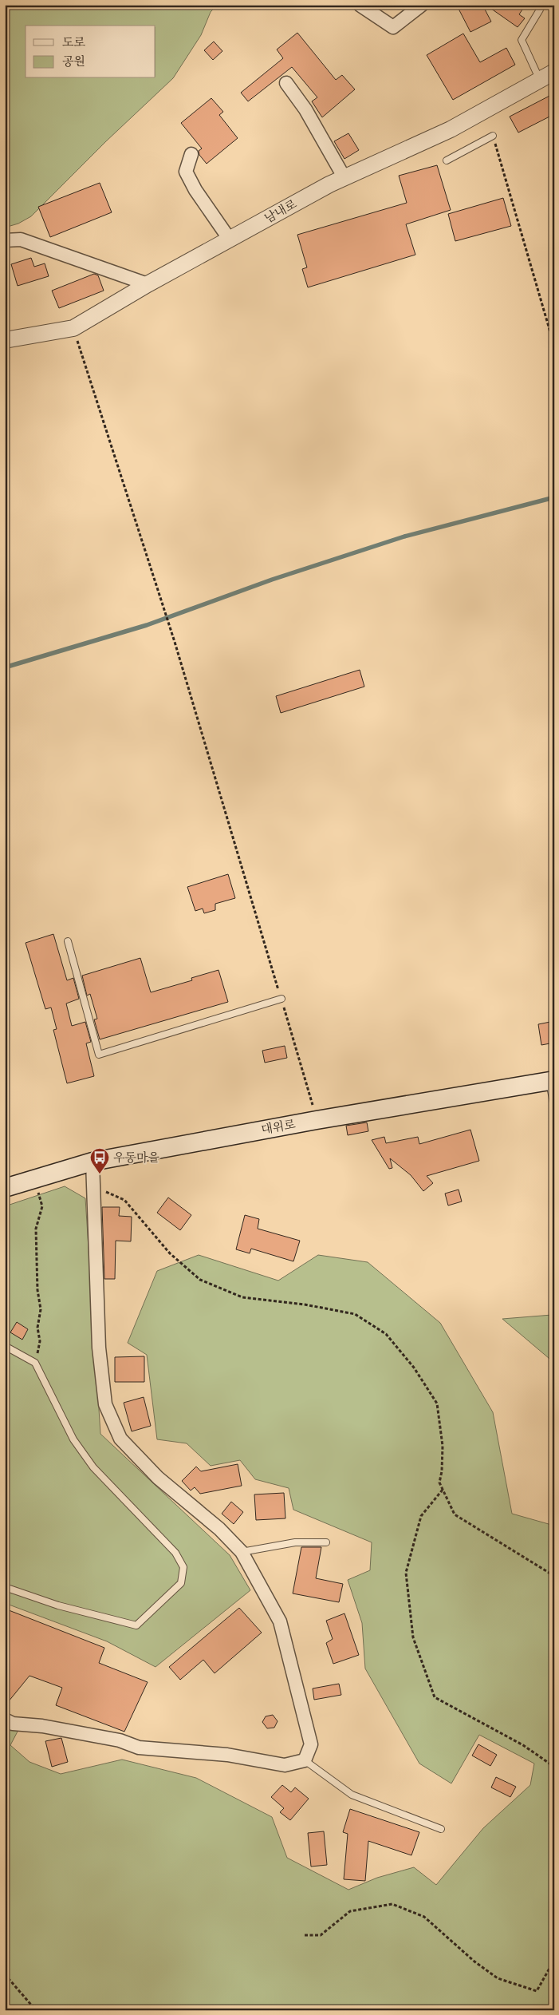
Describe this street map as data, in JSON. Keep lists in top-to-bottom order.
{
  "streets": {
    "main road": ["대위로"],
    "street": ["남내로"]
  },
  "places": {
    "bus stop": ["우동마을"]
  },
  "legend": ["도로", "공원"]
}
